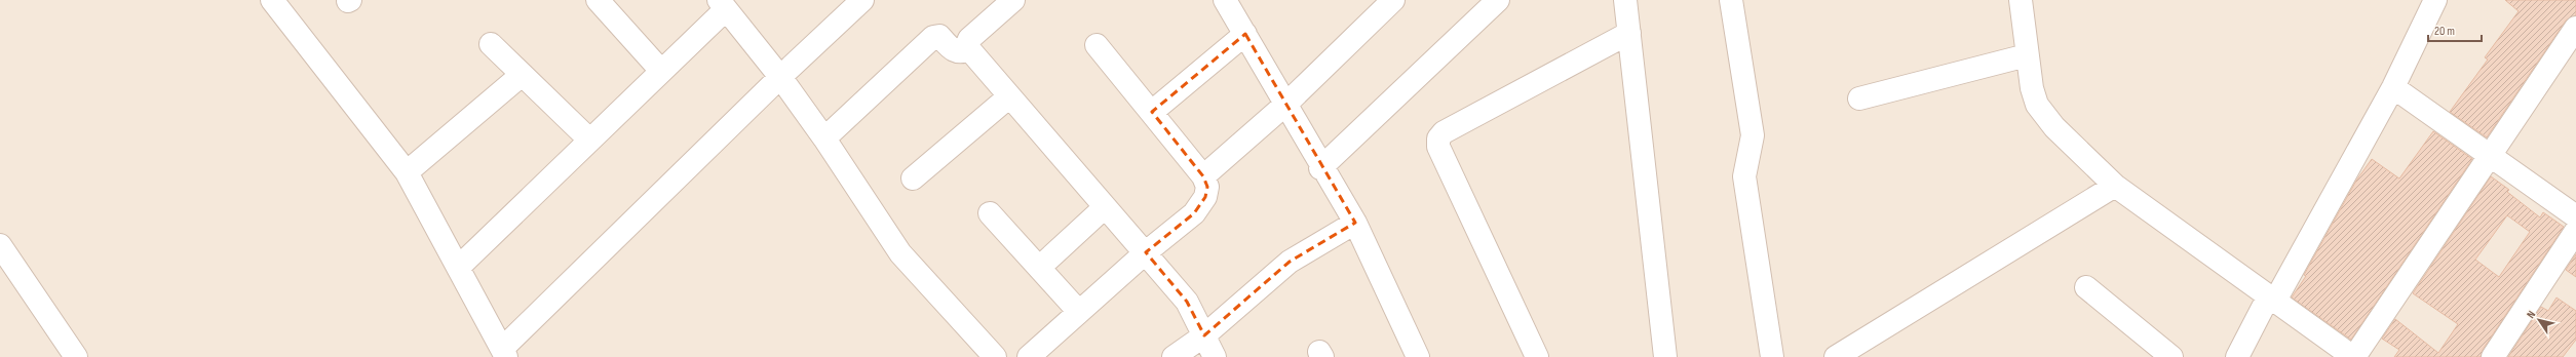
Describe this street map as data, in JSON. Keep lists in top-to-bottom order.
{
  "scale_bar": "20 m",
  "north": "top left"
}
